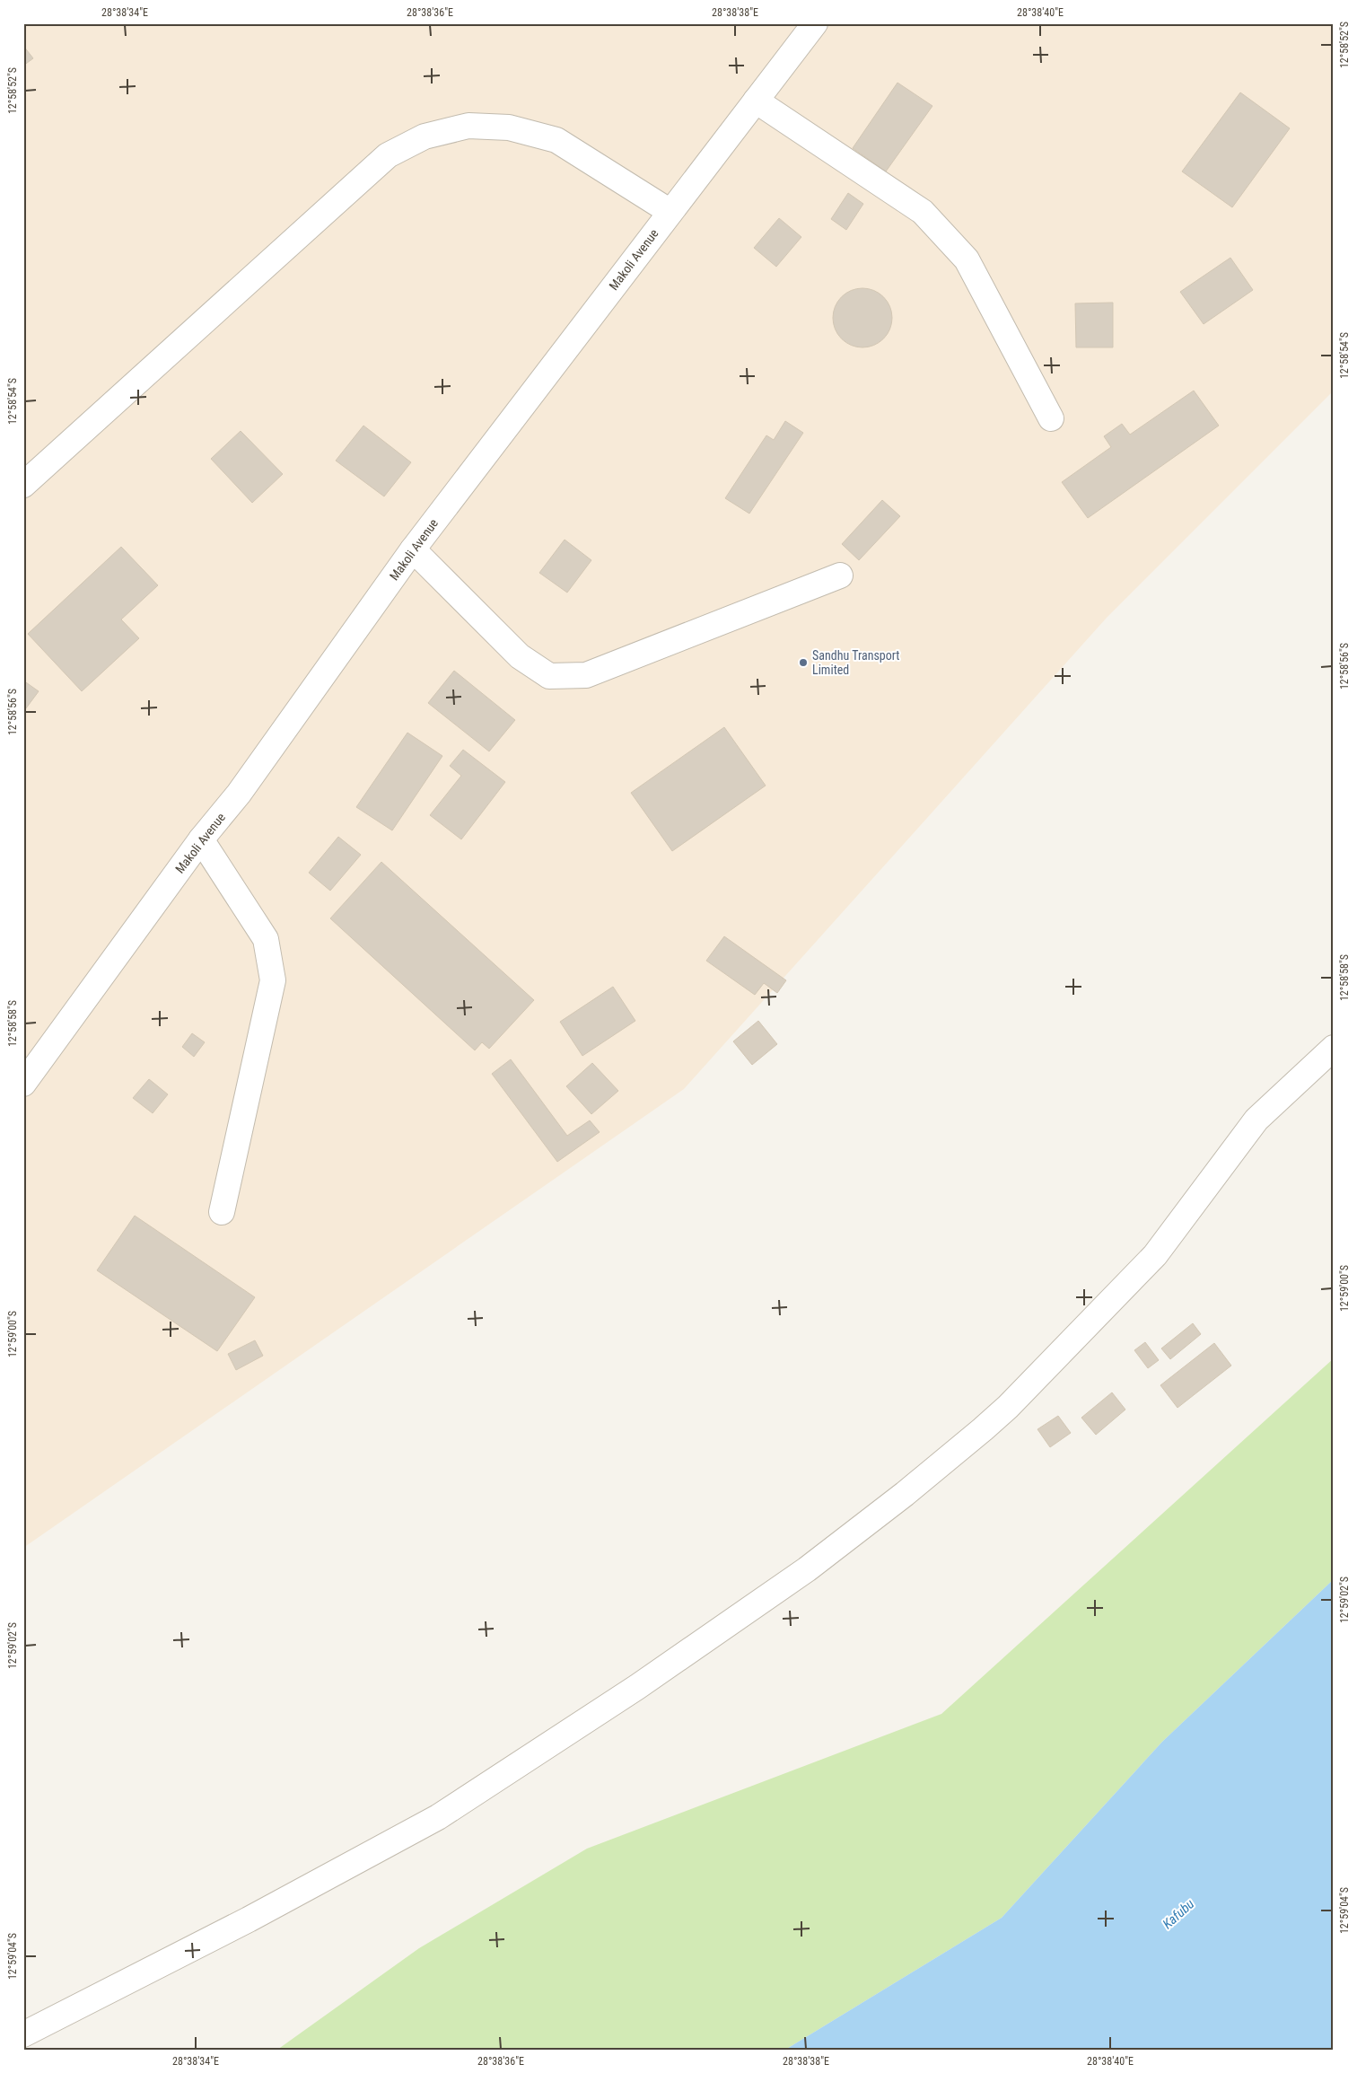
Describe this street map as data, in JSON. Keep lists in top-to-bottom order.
{
  "streets": {
    "street": ["Makoli Avenue"]
  },
  "water": ["Kafubu"],
  "places": ["Sandhu Transport Limited"],
  "coordinates": [
    "28°38'34\"E",
    "28°38'36\"E",
    "28°38'38\"E",
    "28°38'40\"E",
    "12°58'52\"S",
    "12°58'54\"S",
    "12°58'56\"S",
    "12°58'58\"S",
    "12°59'00\"S",
    "12°59'02\"S",
    "12°59'04\"S"
  ]
}
